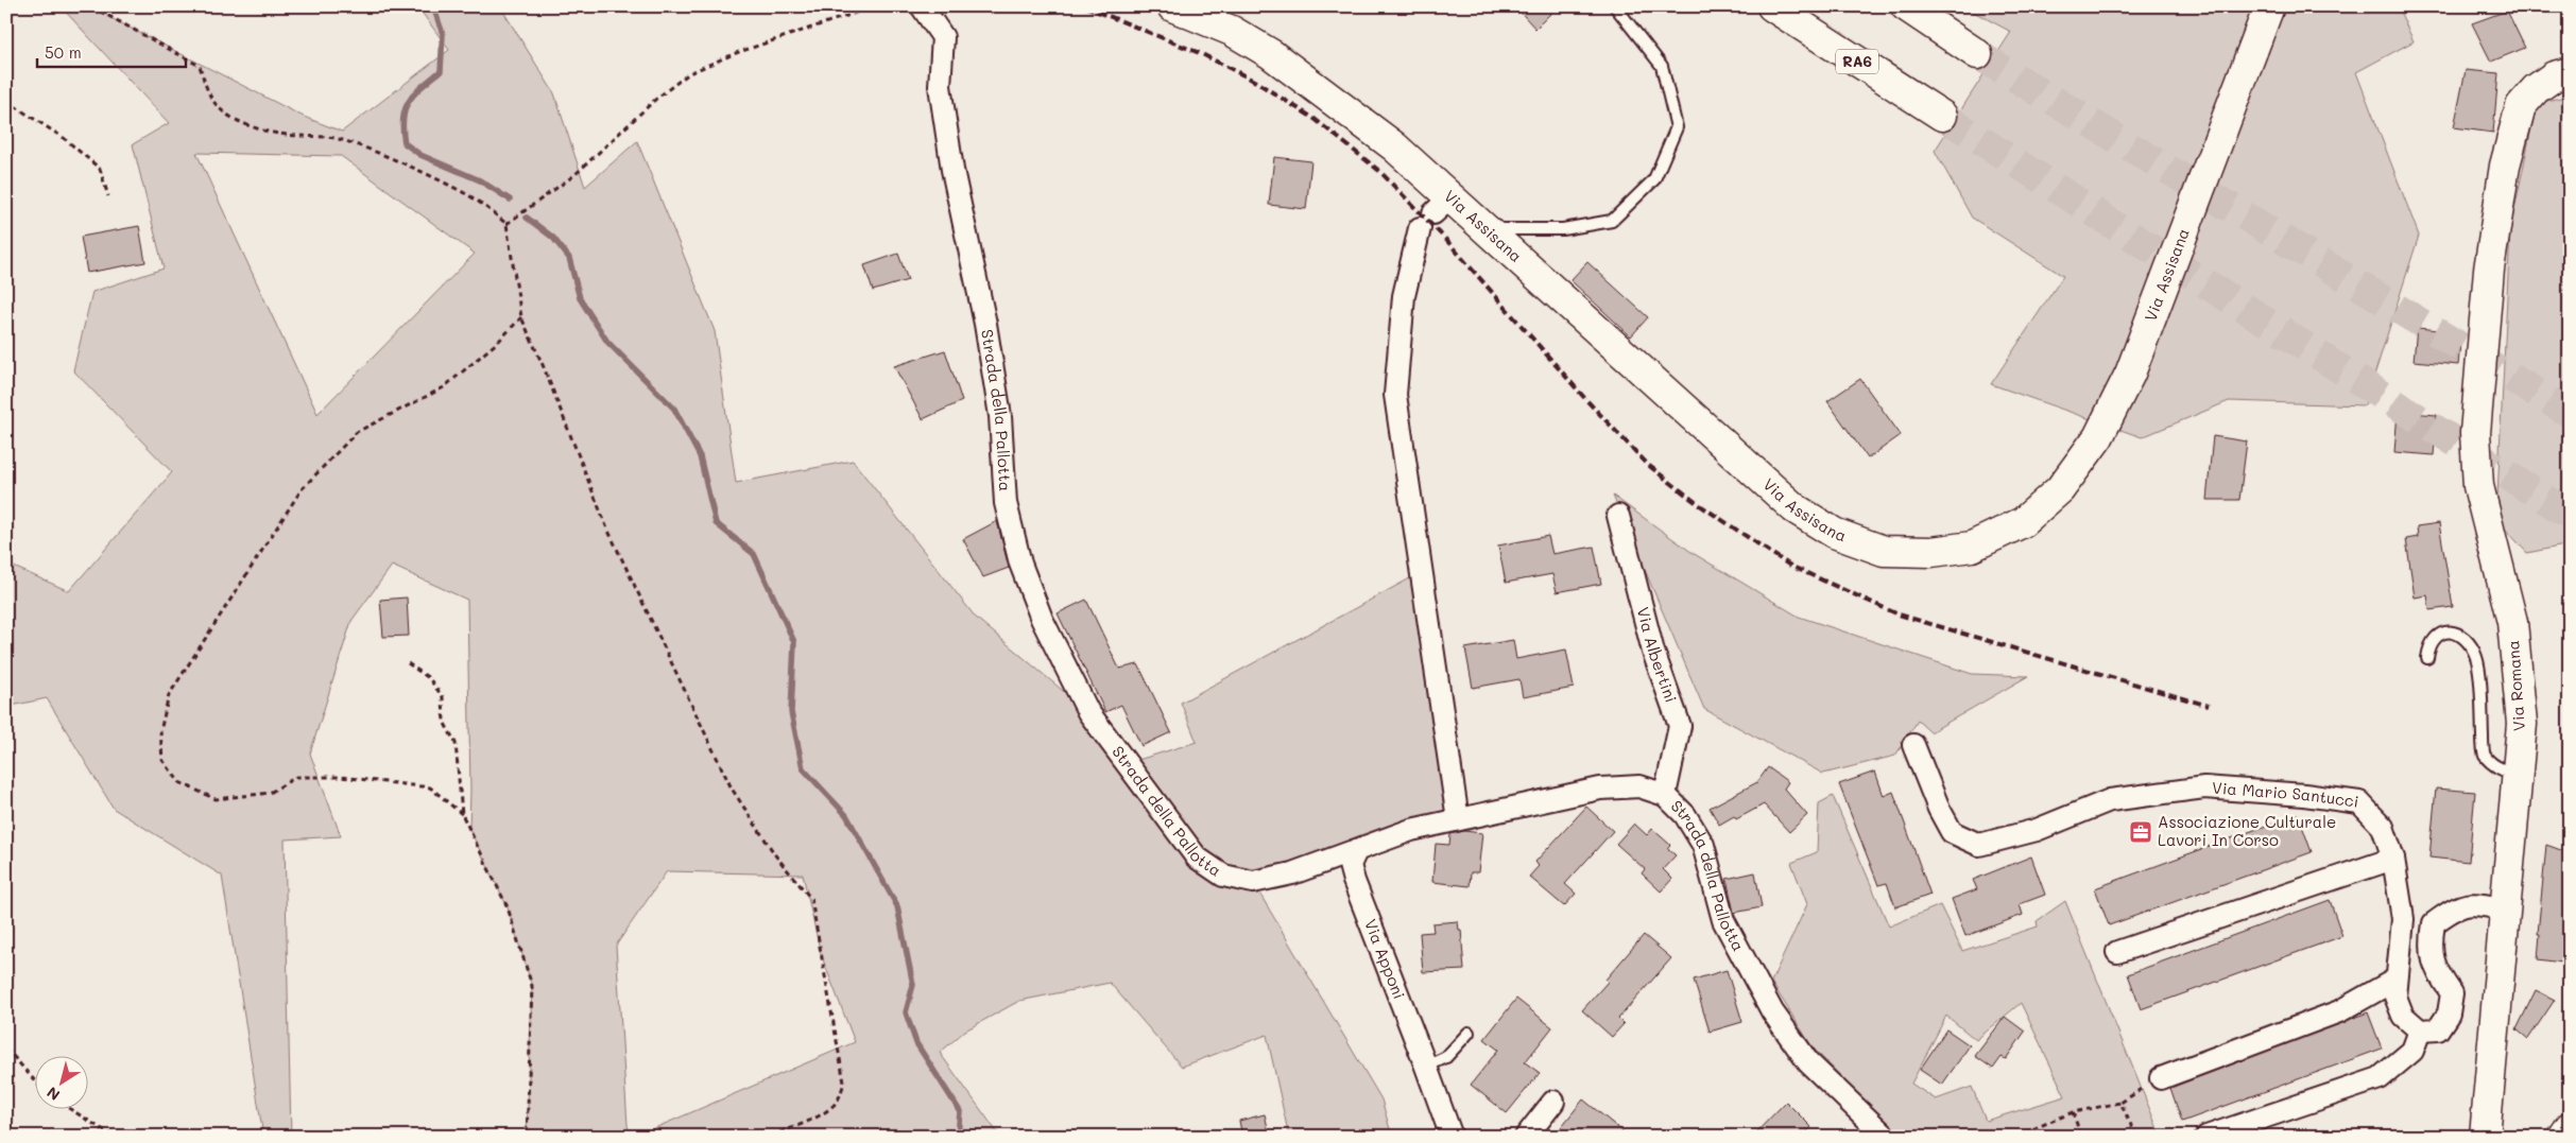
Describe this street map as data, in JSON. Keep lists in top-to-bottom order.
{
  "streets": {
    "main road": ["RA6", "Via Assisana", "Via Romana"],
    "street": [
      "Strada della Pallotta",
      "Via Albertini",
      "Via Mario Santucci",
      "Via Apponi"
    ]
  },
  "crossings": [
    ["Strada della Pallotta", "Via Albertini"],
    ["Strada della Pallotta", "Via Apponi"]
  ],
  "places": {
    "office": ["Associazione Culturale Lavori In Corso"]
  },
  "scale_bar": "50 m",
  "north": "bottom left"
}
